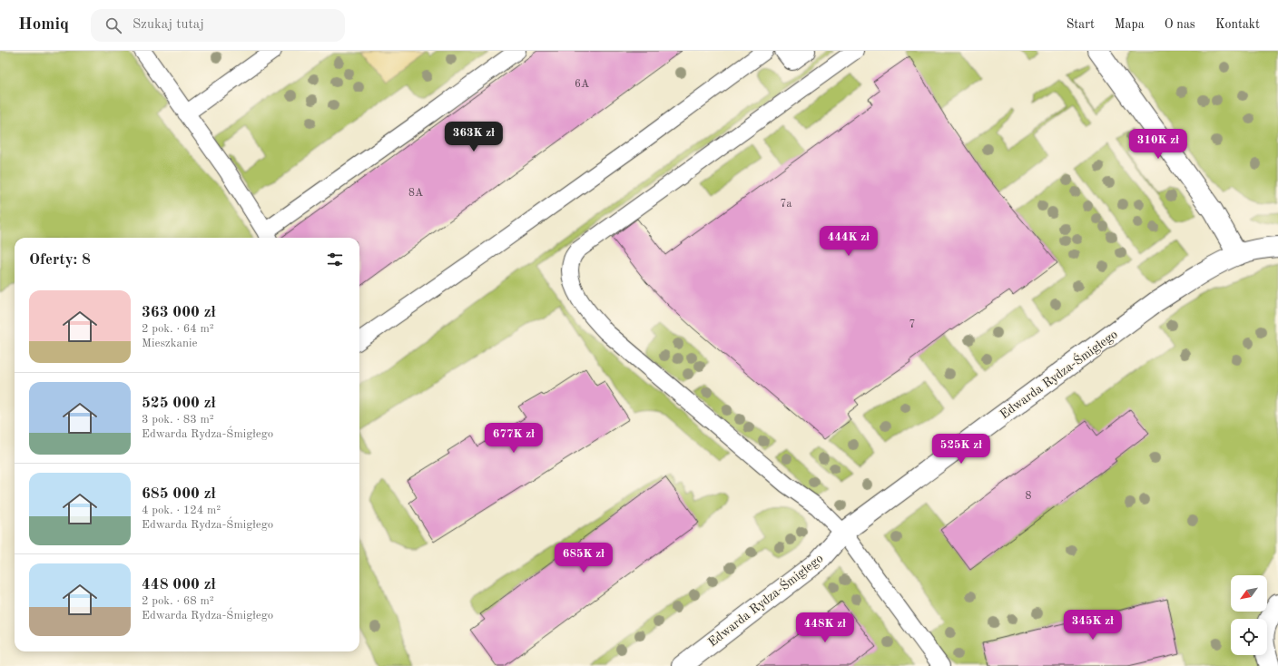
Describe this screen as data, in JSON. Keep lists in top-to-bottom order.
{
  "streets": {
    "street": ["Edwarda Rydza-Śmigłego"]
  },
  "house_numbers": [
    "6A",
    "8A",
    "7a",
    "7",
    "8"
  ],
  "north": "bottom left",
  "page": {
    "header": "Homiq",
    "search": "Szukaj tutaj",
    "nav": [
      "Start",
      "Mapa",
      "O nas",
      "Kontakt"
    ],
    "price": [
      "363K zł",
      "310K zł",
      "444K zł",
      "677K zł",
      "525K zł",
      "685K zł",
      "345K zł",
      "448K zł"
    ],
    "heading": "Oferty: 8",
    "list": [
      {
        "name": "363 000 zł",
        "note": "2 pok. · 64 m² · Mieszkanie"
      },
      {
        "name": "525 000 zł",
        "note": "3 pok. · 83 m² · Edwarda Rydza-Śmigłego"
      },
      {
        "name": "685 000 zł",
        "note": "4 pok. · 124 m² · Edwarda Rydza-Śmigłego"
      },
      {
        "name": "448 000 zł",
        "note": "2 pok. · 68 m² · Edwarda Rydza-Śmigłego"
      }
    ]
  }
}
